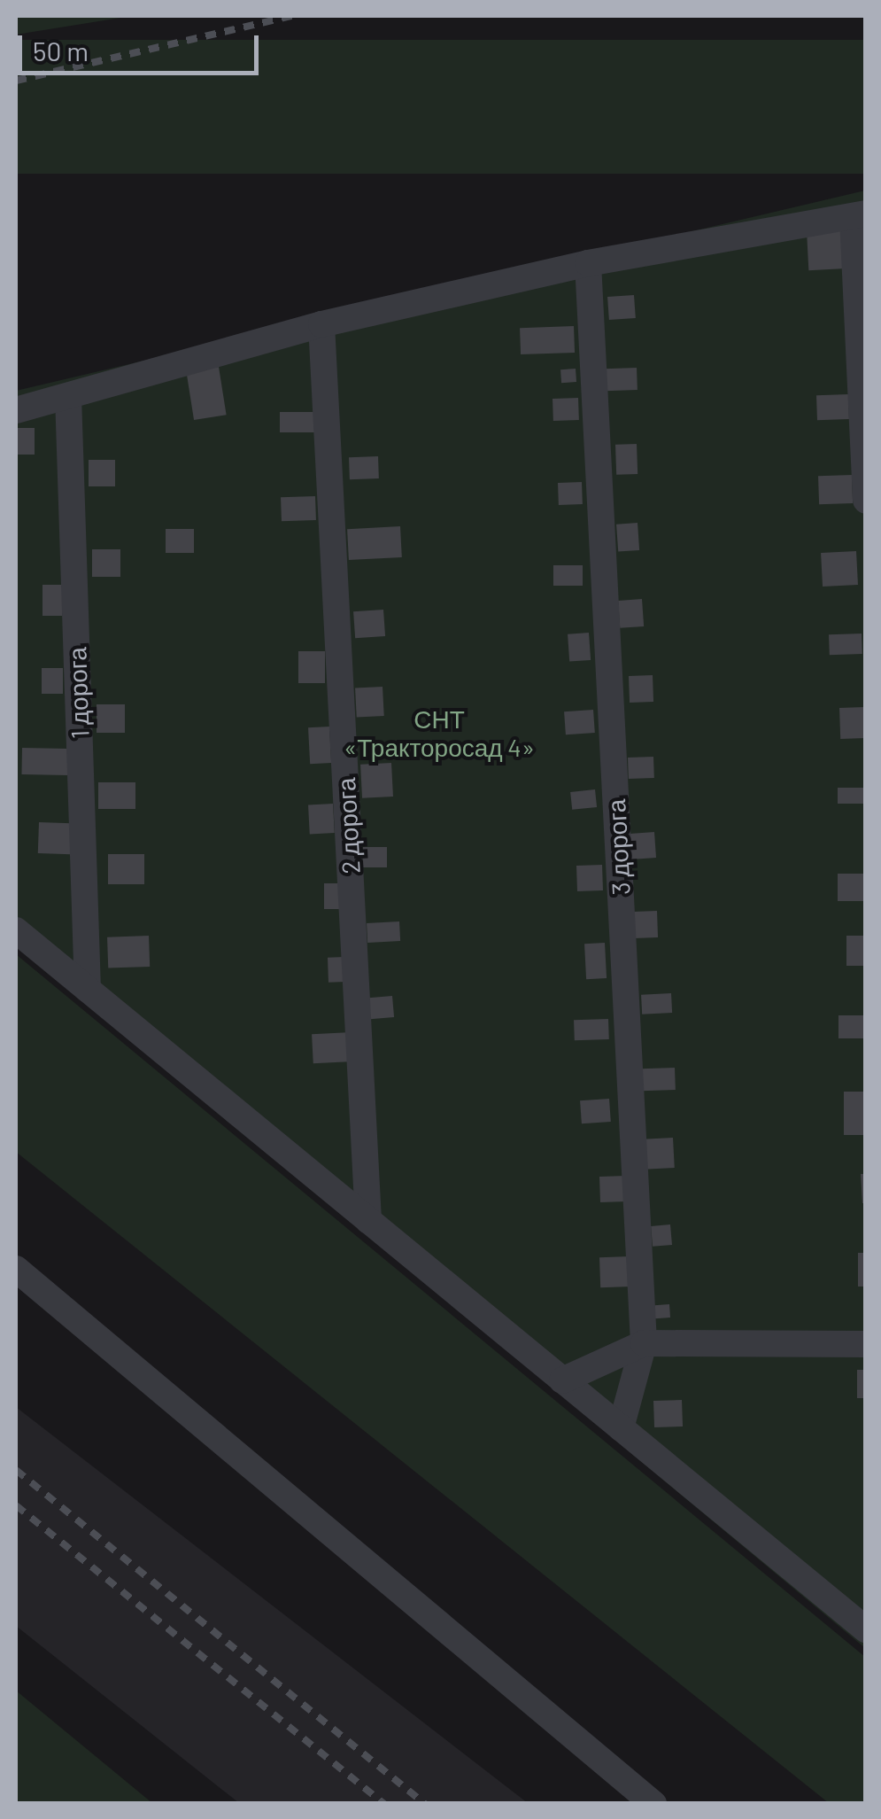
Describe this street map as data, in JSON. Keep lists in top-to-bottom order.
{
  "streets": {
    "street": ["1 дорога", "2 дорога", "3 дорога"]
  },
  "parks": ["СНТ «Тракторосад 4»"],
  "scale_bar": "50 m"
}
